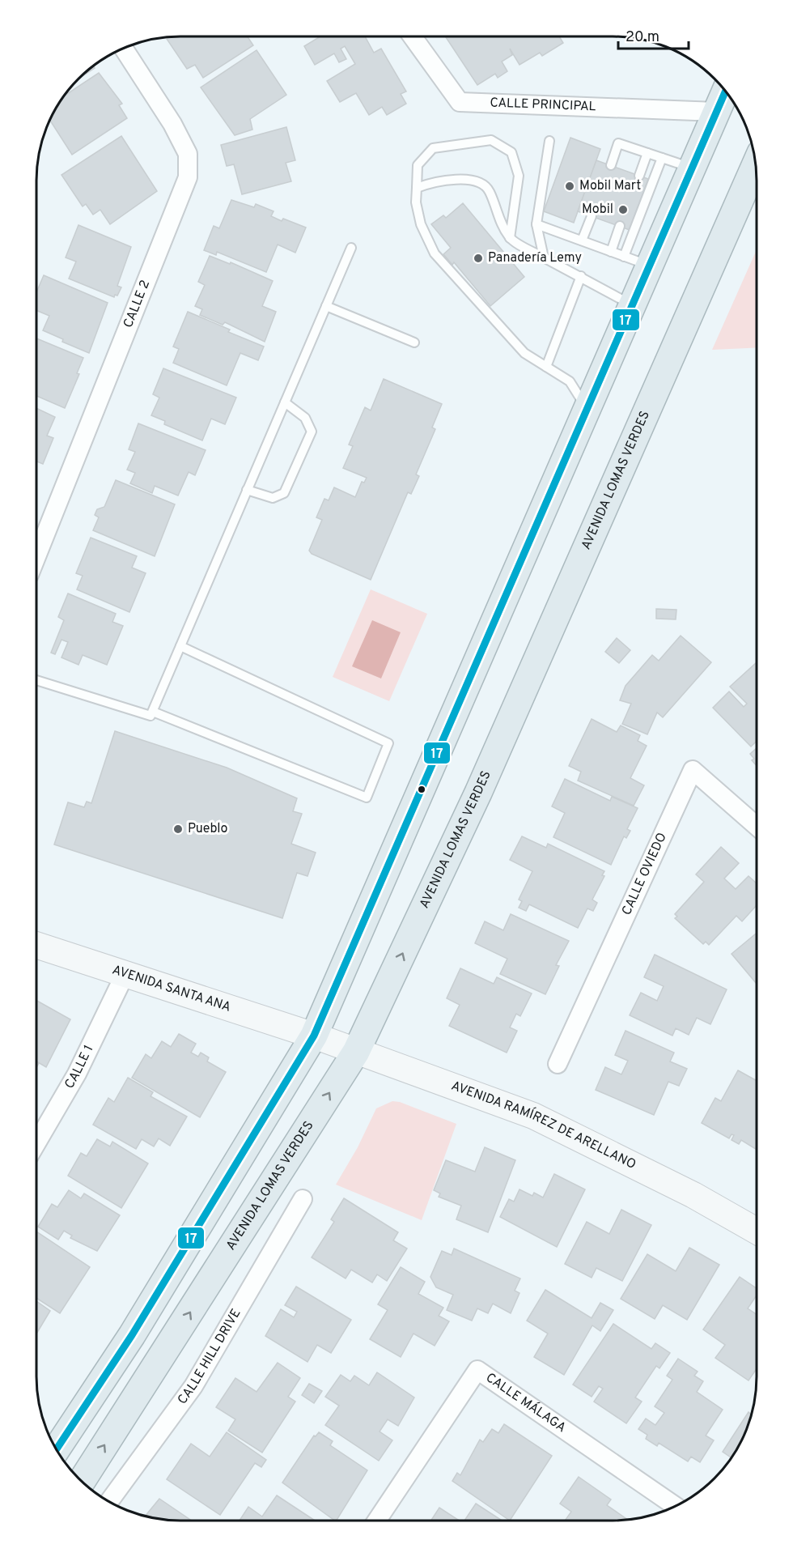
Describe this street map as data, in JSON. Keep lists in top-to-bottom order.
{
  "streets": {
    "highway": ["AVENIDA LOMAS VERDES"],
    "street": [
      "CALLE PRINCIPAL",
      "CALLE 2",
      "CALLE OVIEDO",
      "AVENIDA SANTA ANA",
      "CALLE 1",
      "AVENIDA RAMÍREZ DE ARELLANO",
      "CALLE HILL DRIVE",
      "CALLE MÁLAGA"
    ]
  },
  "crossings": [
    ["AVENIDA LOMAS VERDES", "AVENIDA RAMÍREZ DE ARELLANO"],
    ["AVENIDA SANTA ANA", "CALLE 1"],
    ["AVENIDA SANTA ANA", "AVENIDA RAMÍREZ DE ARELLANO"]
  ],
  "places": [
    "Mobil Mart",
    "Mobil",
    "Panadería Lemy",
    "Pueblo"
  ],
  "lines": ["transit line 17"],
  "scale_bar": "20 m"
}
